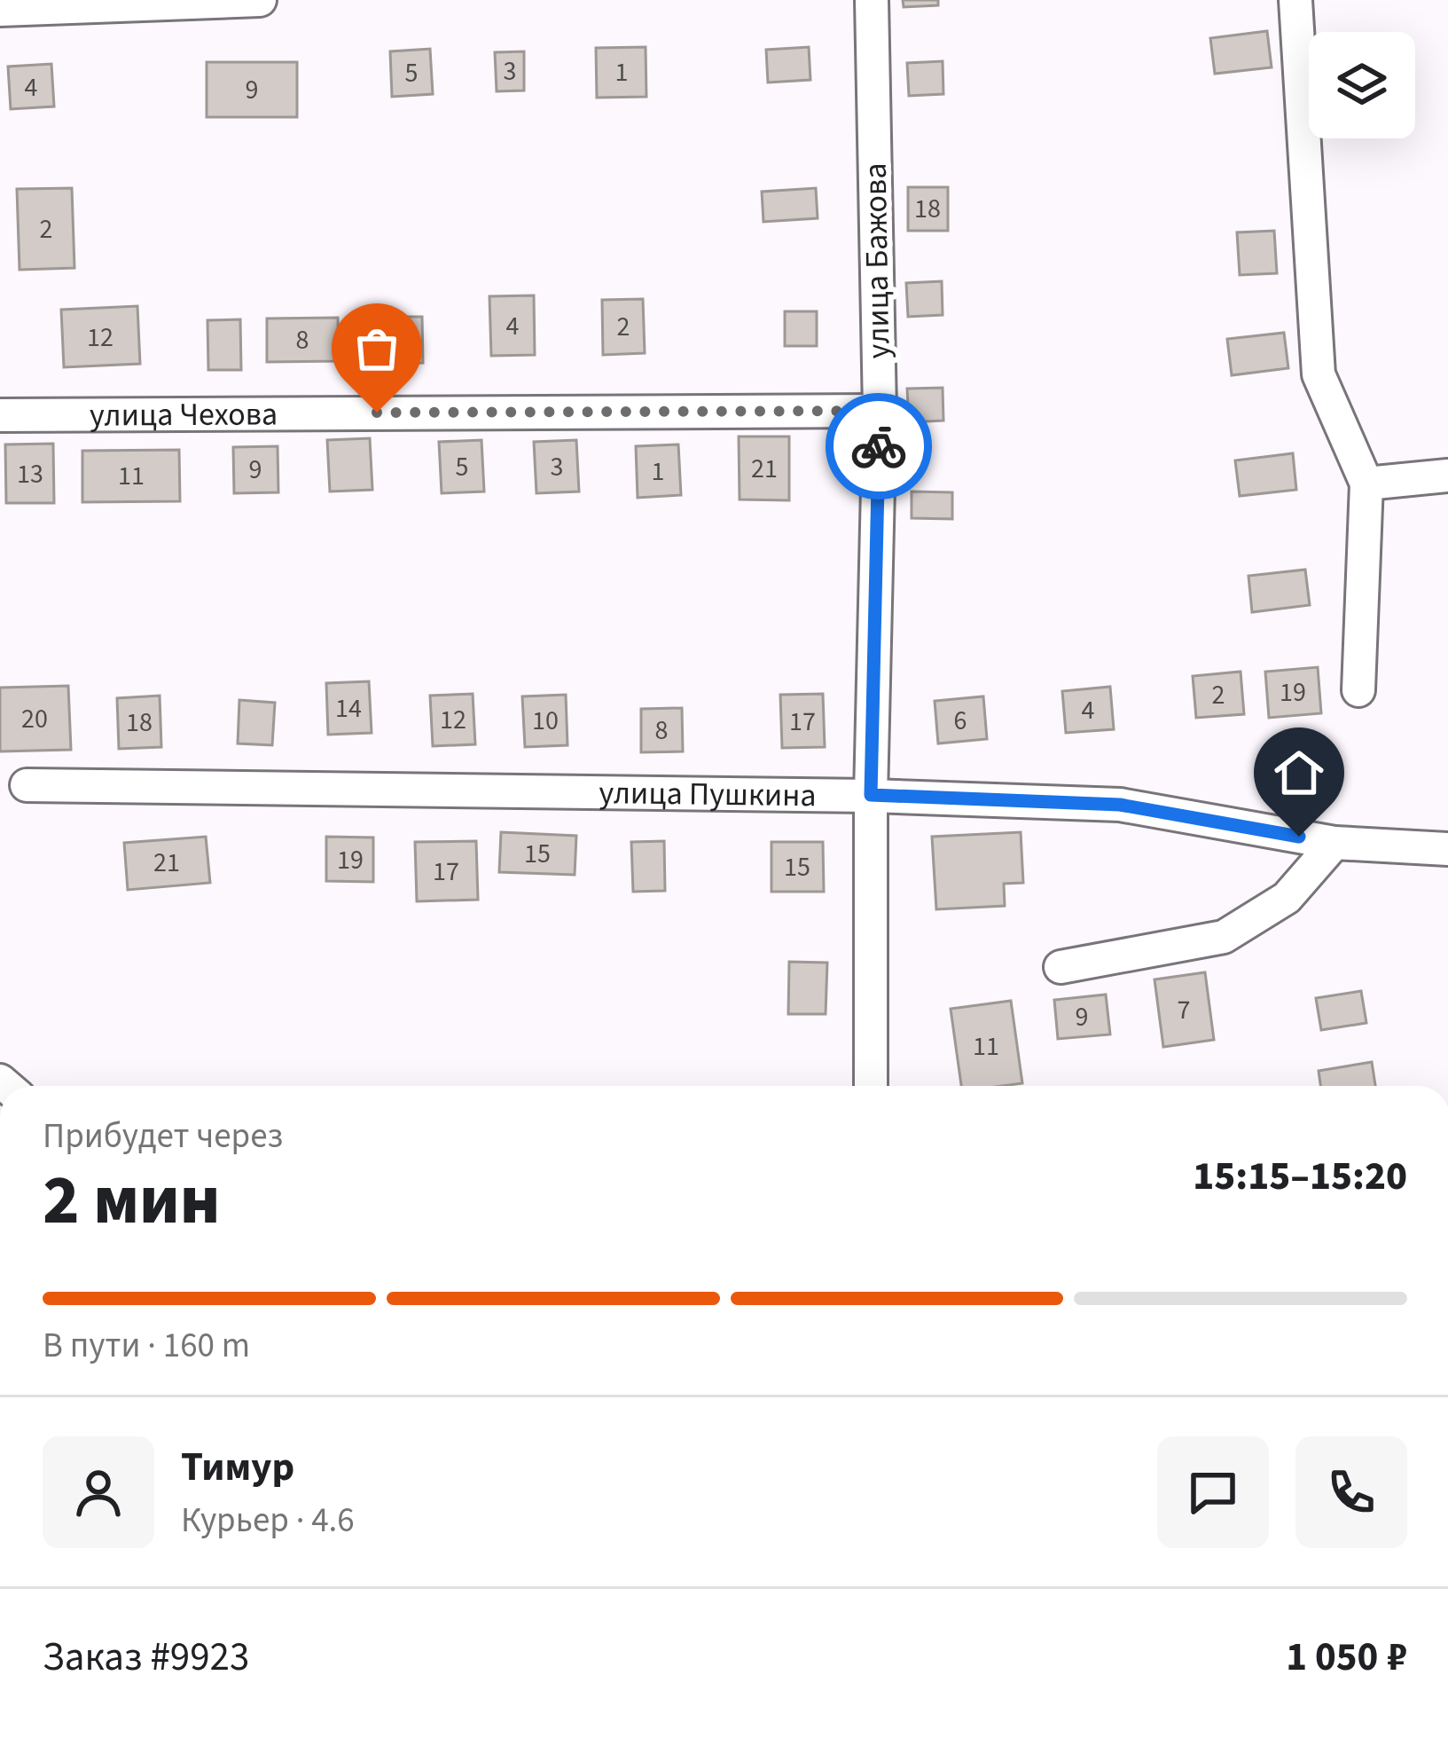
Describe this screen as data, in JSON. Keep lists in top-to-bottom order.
{
  "streets": {
    "street": ["улица Бажова", "улица Чехова", "улица Пушкина"]
  },
  "crossings": [
    ["улица Бажова", "улица Чехова"],
    ["улица Бажова", "улица Пушкина"]
  ],
  "house_numbers": [
    "3",
    "1",
    "5",
    "4",
    "9",
    "18",
    "2",
    "4",
    "2",
    "12",
    "8",
    "5",
    "3",
    "21",
    "9",
    "1",
    "13",
    "11",
    "19",
    "2",
    "14",
    "4",
    "20",
    "12",
    "10",
    "6",
    "17",
    "18",
    "8",
    "15",
    "19",
    "21",
    "15",
    "17",
    "7",
    "9",
    "11"
  ],
  "page": {
    "heading": ["2 мин", "Прибудет через", "15:15–15:20"],
    "panel": [
      "Тимур",
      "Курьер · 4.6",
      "Заказ #9923",
      "1 050 ₽"
    ],
    "bar": "В пути · 160 m"
  }
}
